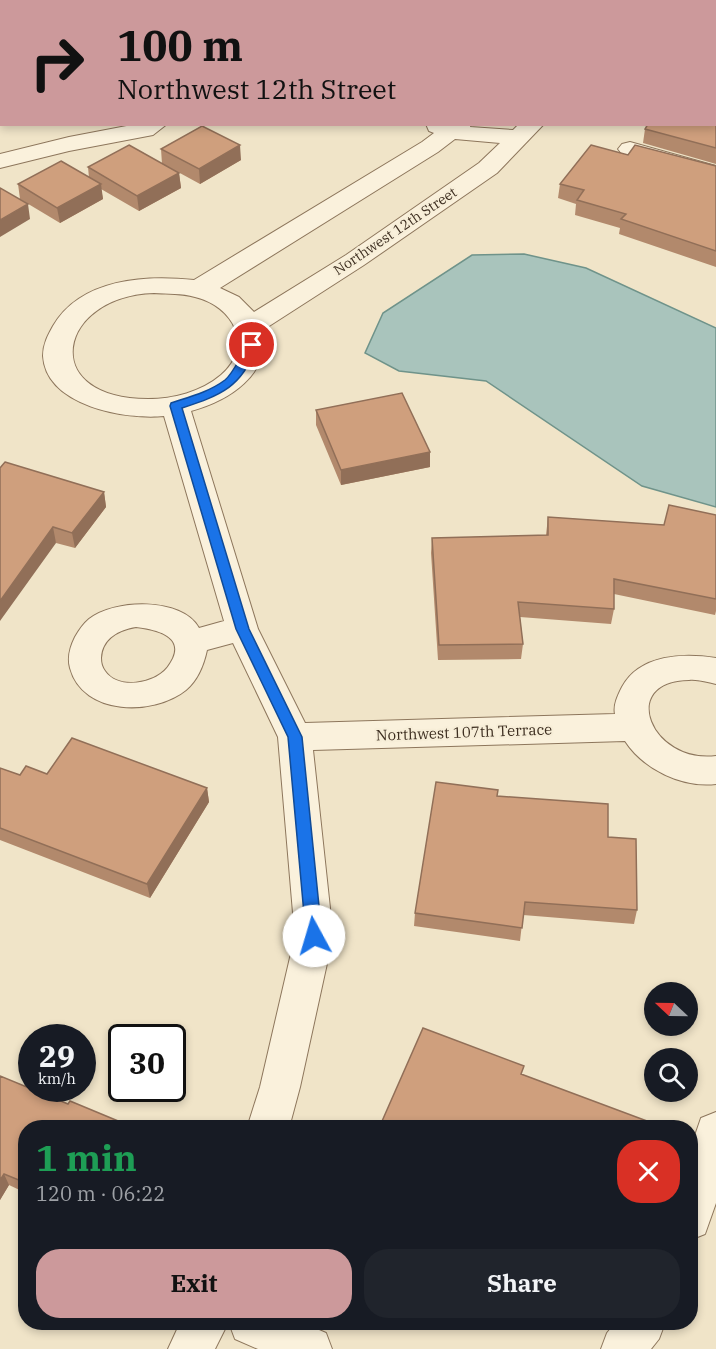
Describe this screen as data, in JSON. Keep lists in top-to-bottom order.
{
  "streets": {
    "street": ["Northwest 12th Street", "Northwest 107th Terrace"]
  },
  "north": "left",
  "page": {
    "turn": ["100 m", "Northwest 12th Street"],
    "speed": "29 km/h",
    "limit": "30",
    "heading": ["1 min", "120 m · 06:22"],
    "buttons": ["Exit", "Share"]
  }
}
